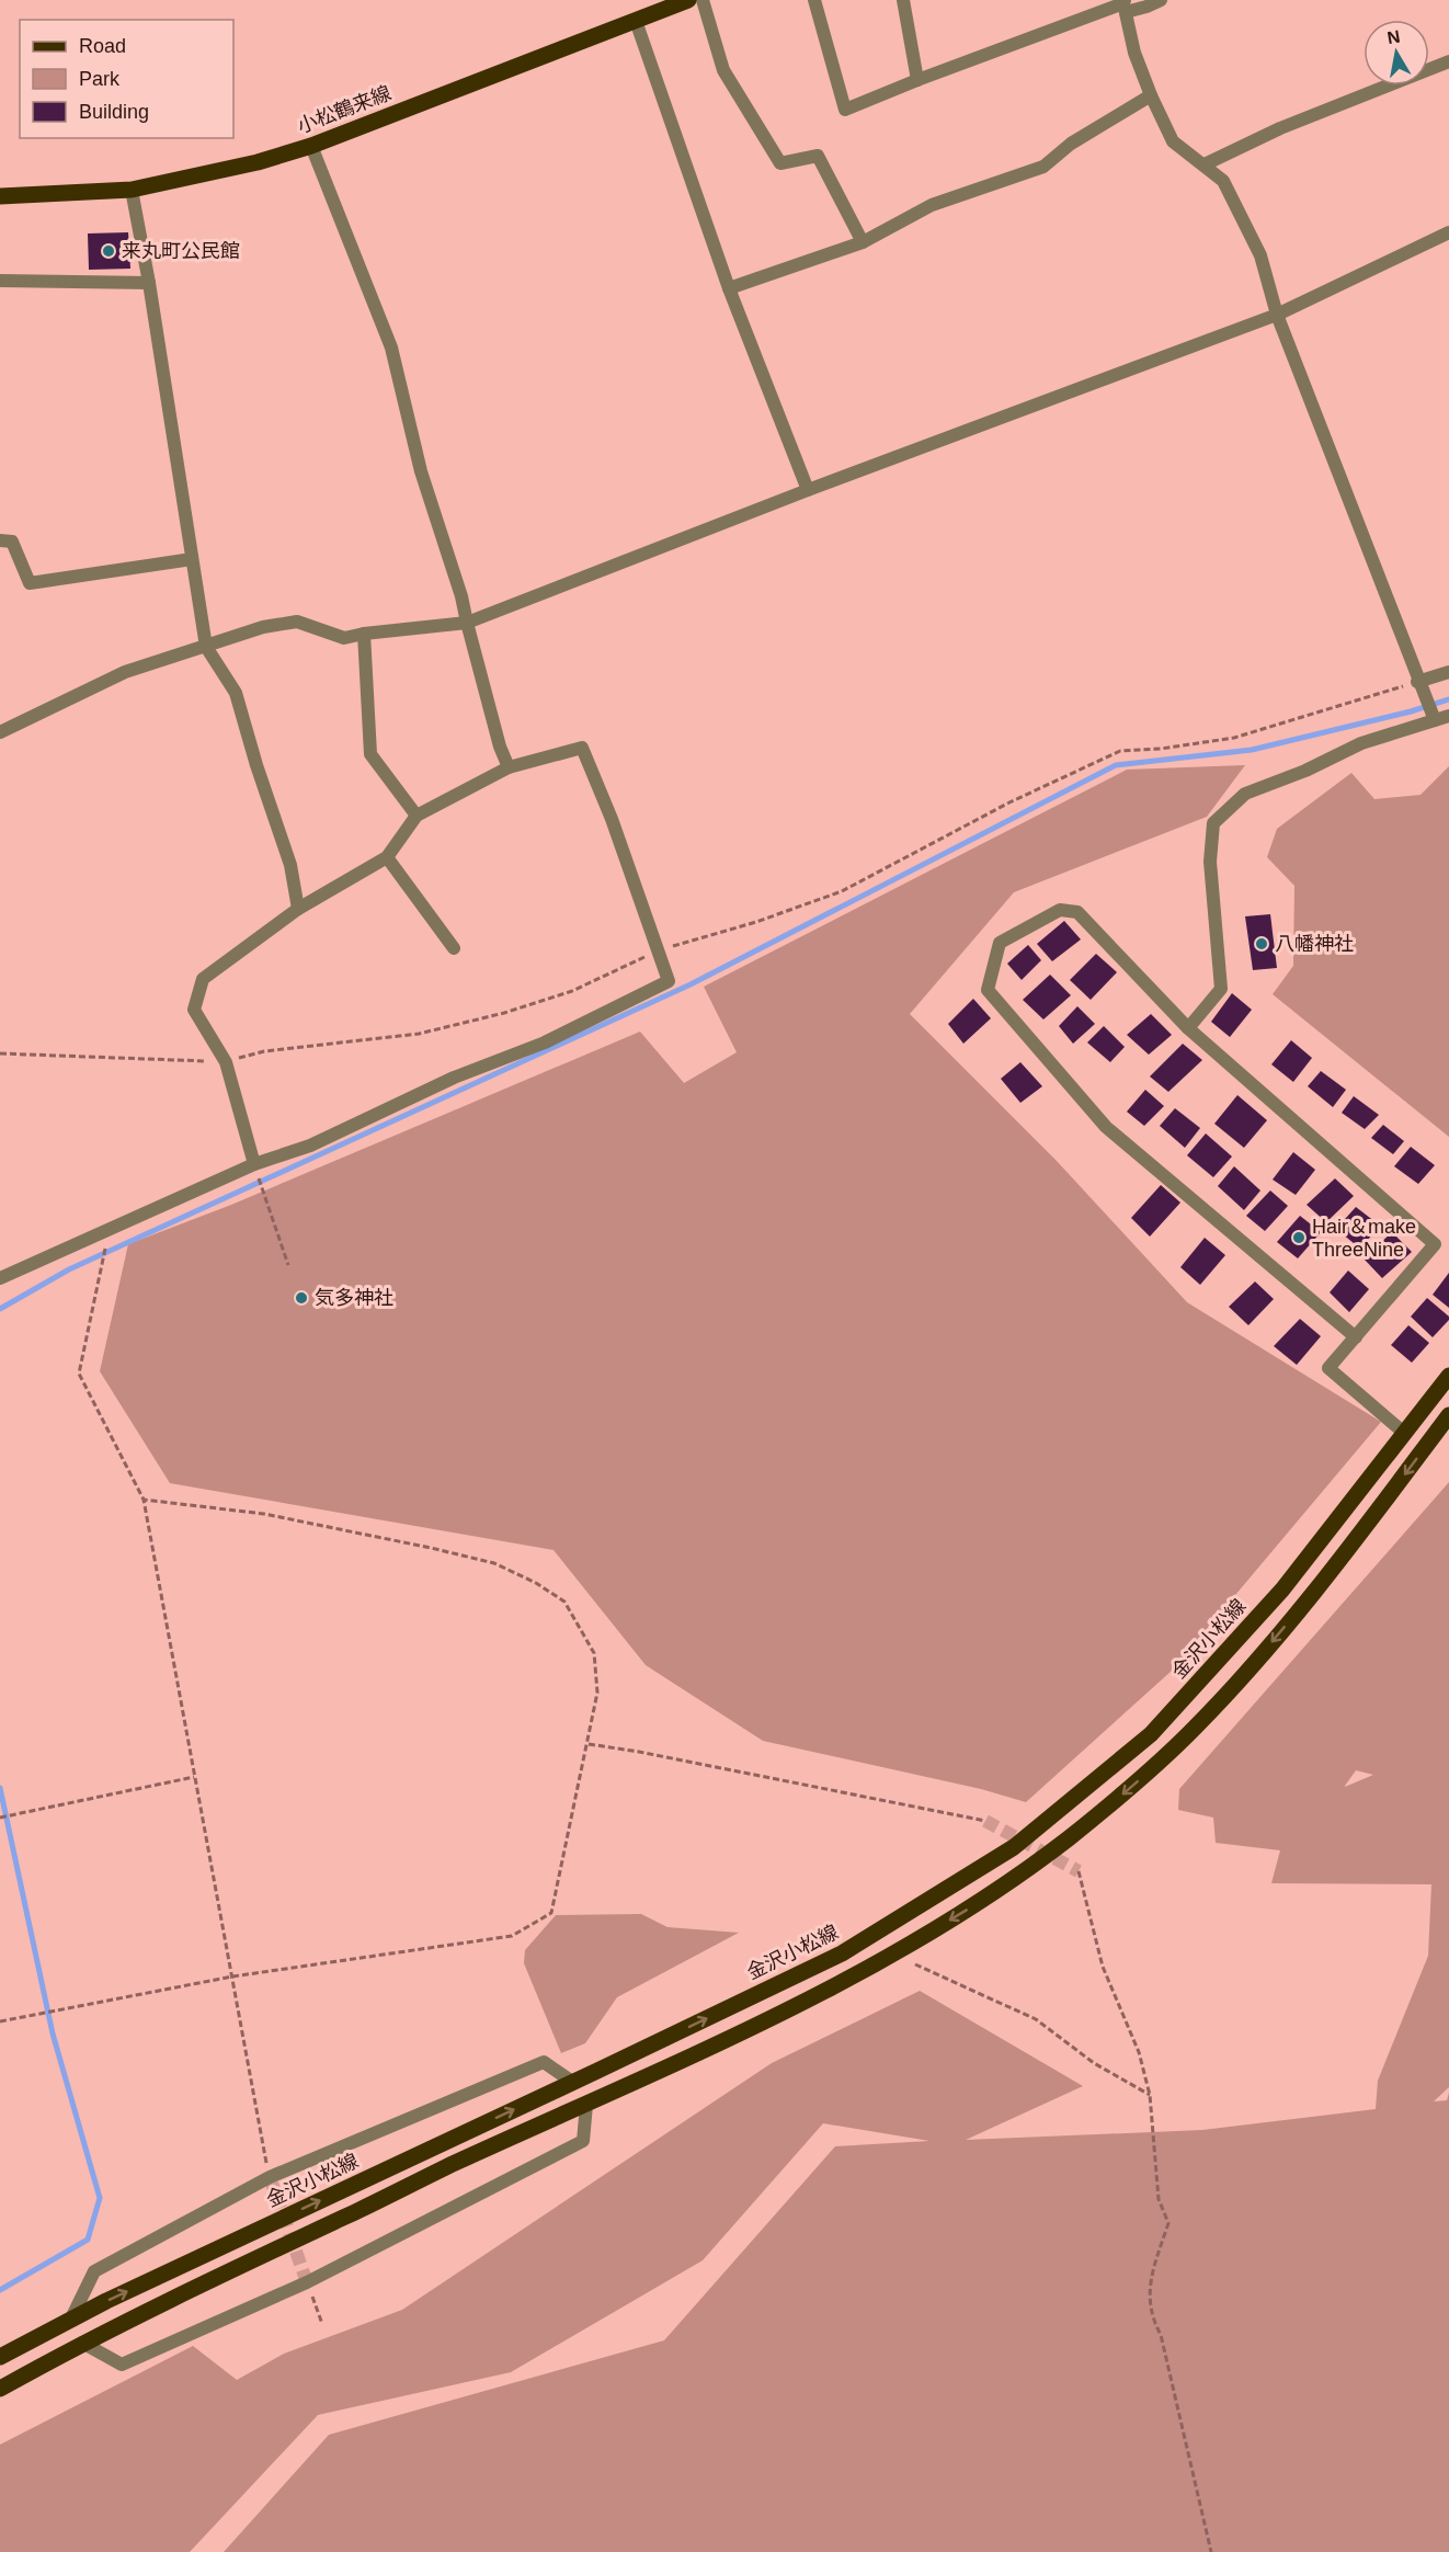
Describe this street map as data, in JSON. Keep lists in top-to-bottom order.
{
  "streets": {
    "main road": ["小松鶴来線", "金沢小松線"]
  },
  "places": [
    "来丸町公民館",
    "八幡神社",
    "Hair＆make ThreeNine",
    "気多神社"
  ],
  "legend": ["Road", "Park", "Building"],
  "north": "top"
}
